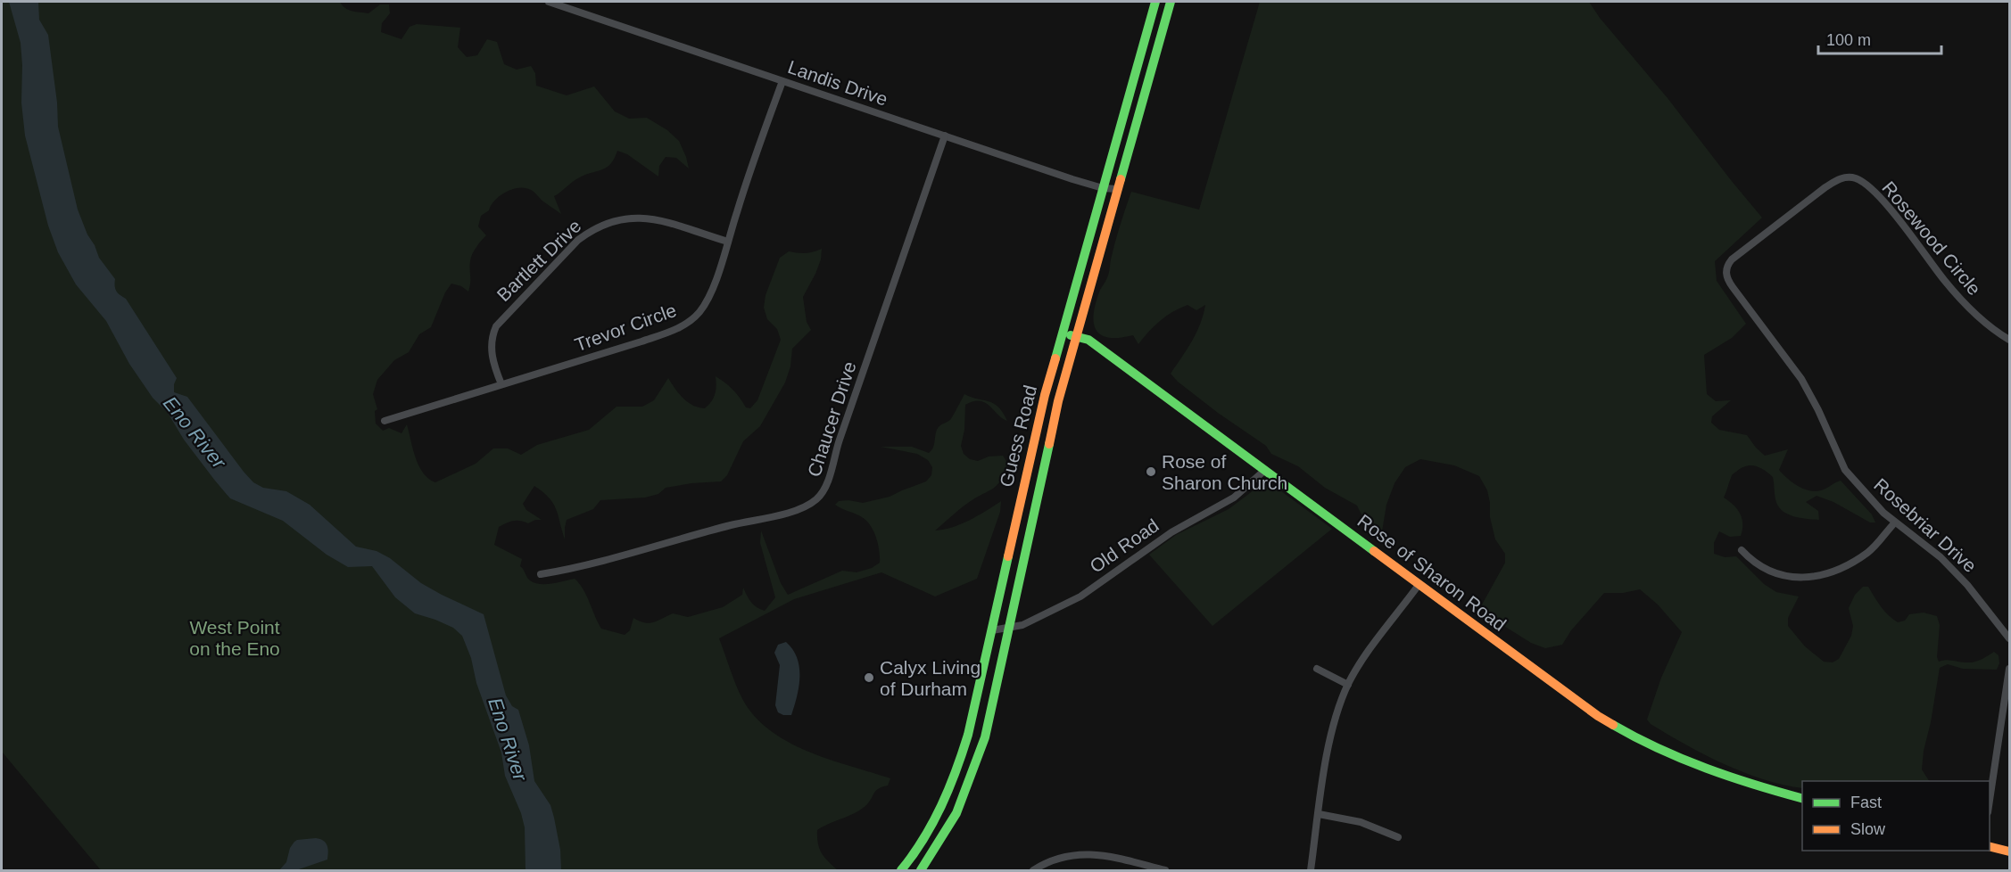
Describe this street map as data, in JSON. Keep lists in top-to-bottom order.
{
  "streets": {
    "main road": ["Guess Road", "Rose of Sharon Road"],
    "street": [
      "Landis Drive",
      "Rosewood Circle",
      "Bartlett Drive",
      "Trevor Circle",
      "Chaucer Drive",
      "Rosebriar Drive",
      "Old Road"
    ]
  },
  "crossings": [
    ["Landis Drive", "Trevor Circle"],
    ["Landis Drive", "Chaucer Drive"],
    ["Landis Drive", "Guess Road"],
    ["Rosewood Circle", "Rosebriar Drive"],
    ["Bartlett Drive", "Trevor Circle"],
    ["Guess Road", "Old Road"],
    ["Guess Road", "Rose of Sharon Road"],
    ["Old Road", "Rose of Sharon Road"]
  ],
  "water": ["Eno River"],
  "parks": ["West Point on the Eno"],
  "places": ["Rose of Sharon Church", "Calyx Living of Durham"],
  "legend": ["Fast", "Slow"],
  "scale_bar": "100 m"
}
